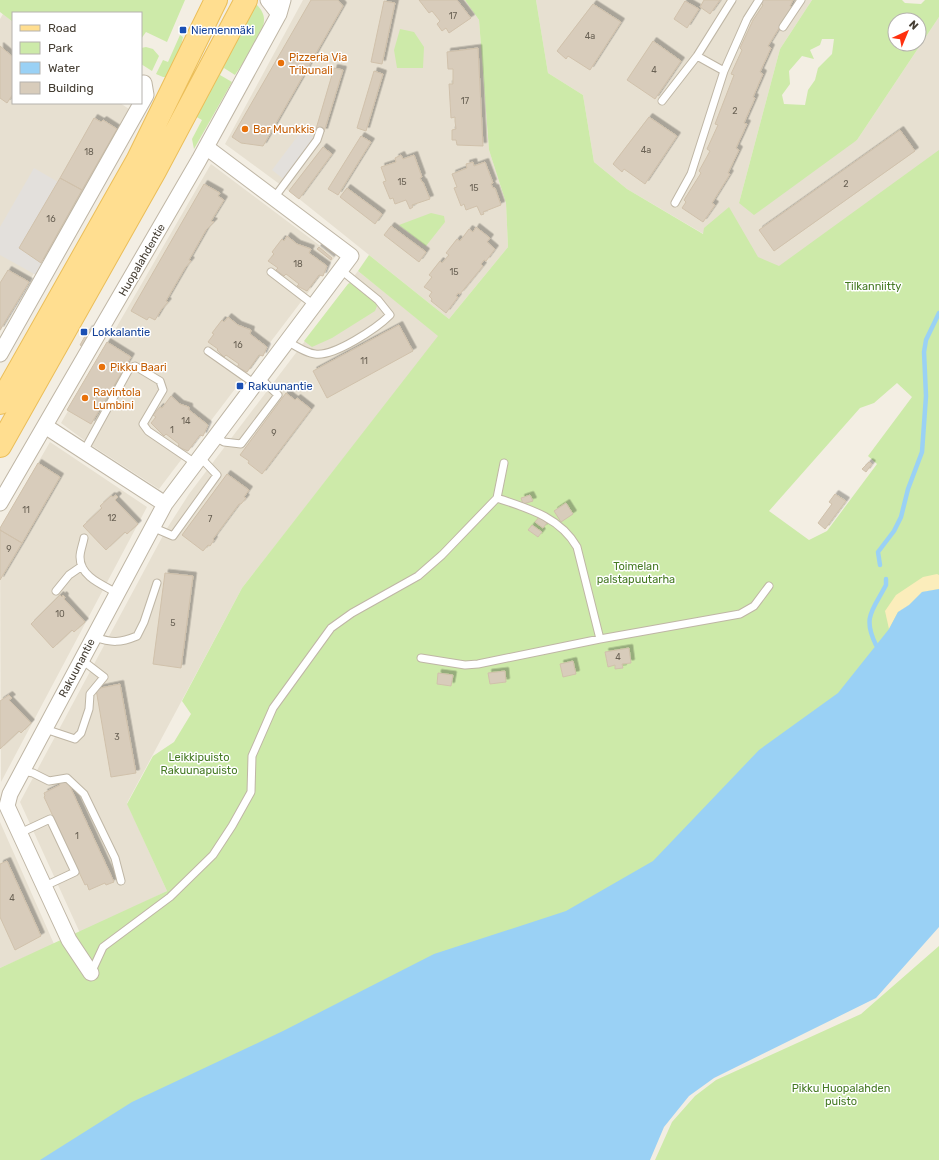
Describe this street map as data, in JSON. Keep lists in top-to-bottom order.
{
  "streets": {
    "street": ["Huopalahdentie", "Rakuunantie"]
  },
  "crossings": [
    ["Huopalahdentie", "Rakuunantie"]
  ],
  "parks": [
    "Tilkanniitty",
    "Toimelan palstapuutarha",
    "Leikkipuisto Rakuunapuisto",
    "Pikku Huopalahden puisto"
  ],
  "places": {
    "transit": ["Niemenmäki", "Lokkalantie", "Rakuunantie"],
    "other": [
      "Pizzeria Via Tribunali",
      "Bar Munkkis",
      "Pikku Baari",
      "Ravintola Lumbini"
    ]
  },
  "house_numbers": [
    "17",
    "4a",
    "4",
    "17",
    "2",
    "4a",
    "18",
    "15",
    "2",
    "15",
    "16",
    "18",
    "15",
    "16",
    "11",
    "14",
    "1",
    "9",
    "11",
    "12",
    "7",
    "9",
    "10",
    "5",
    "4",
    "3",
    "1",
    "4"
  ],
  "legend": [
    "Road",
    "Park",
    "Water",
    "Building"
  ],
  "north": "top right"
}
